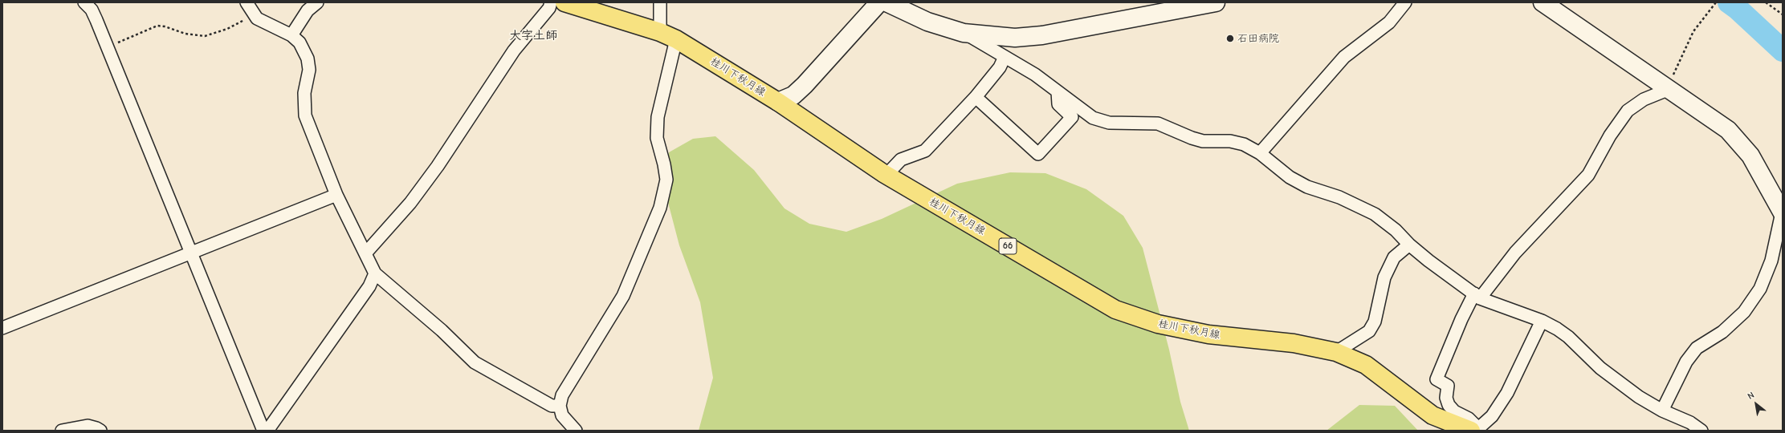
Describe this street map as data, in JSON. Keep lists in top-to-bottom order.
{
  "streets": {
    "main road": ["桂川下秋月線", "66"]
  },
  "districts": ["大字土師"],
  "places": ["石田病院"],
  "north": "top left"
}
